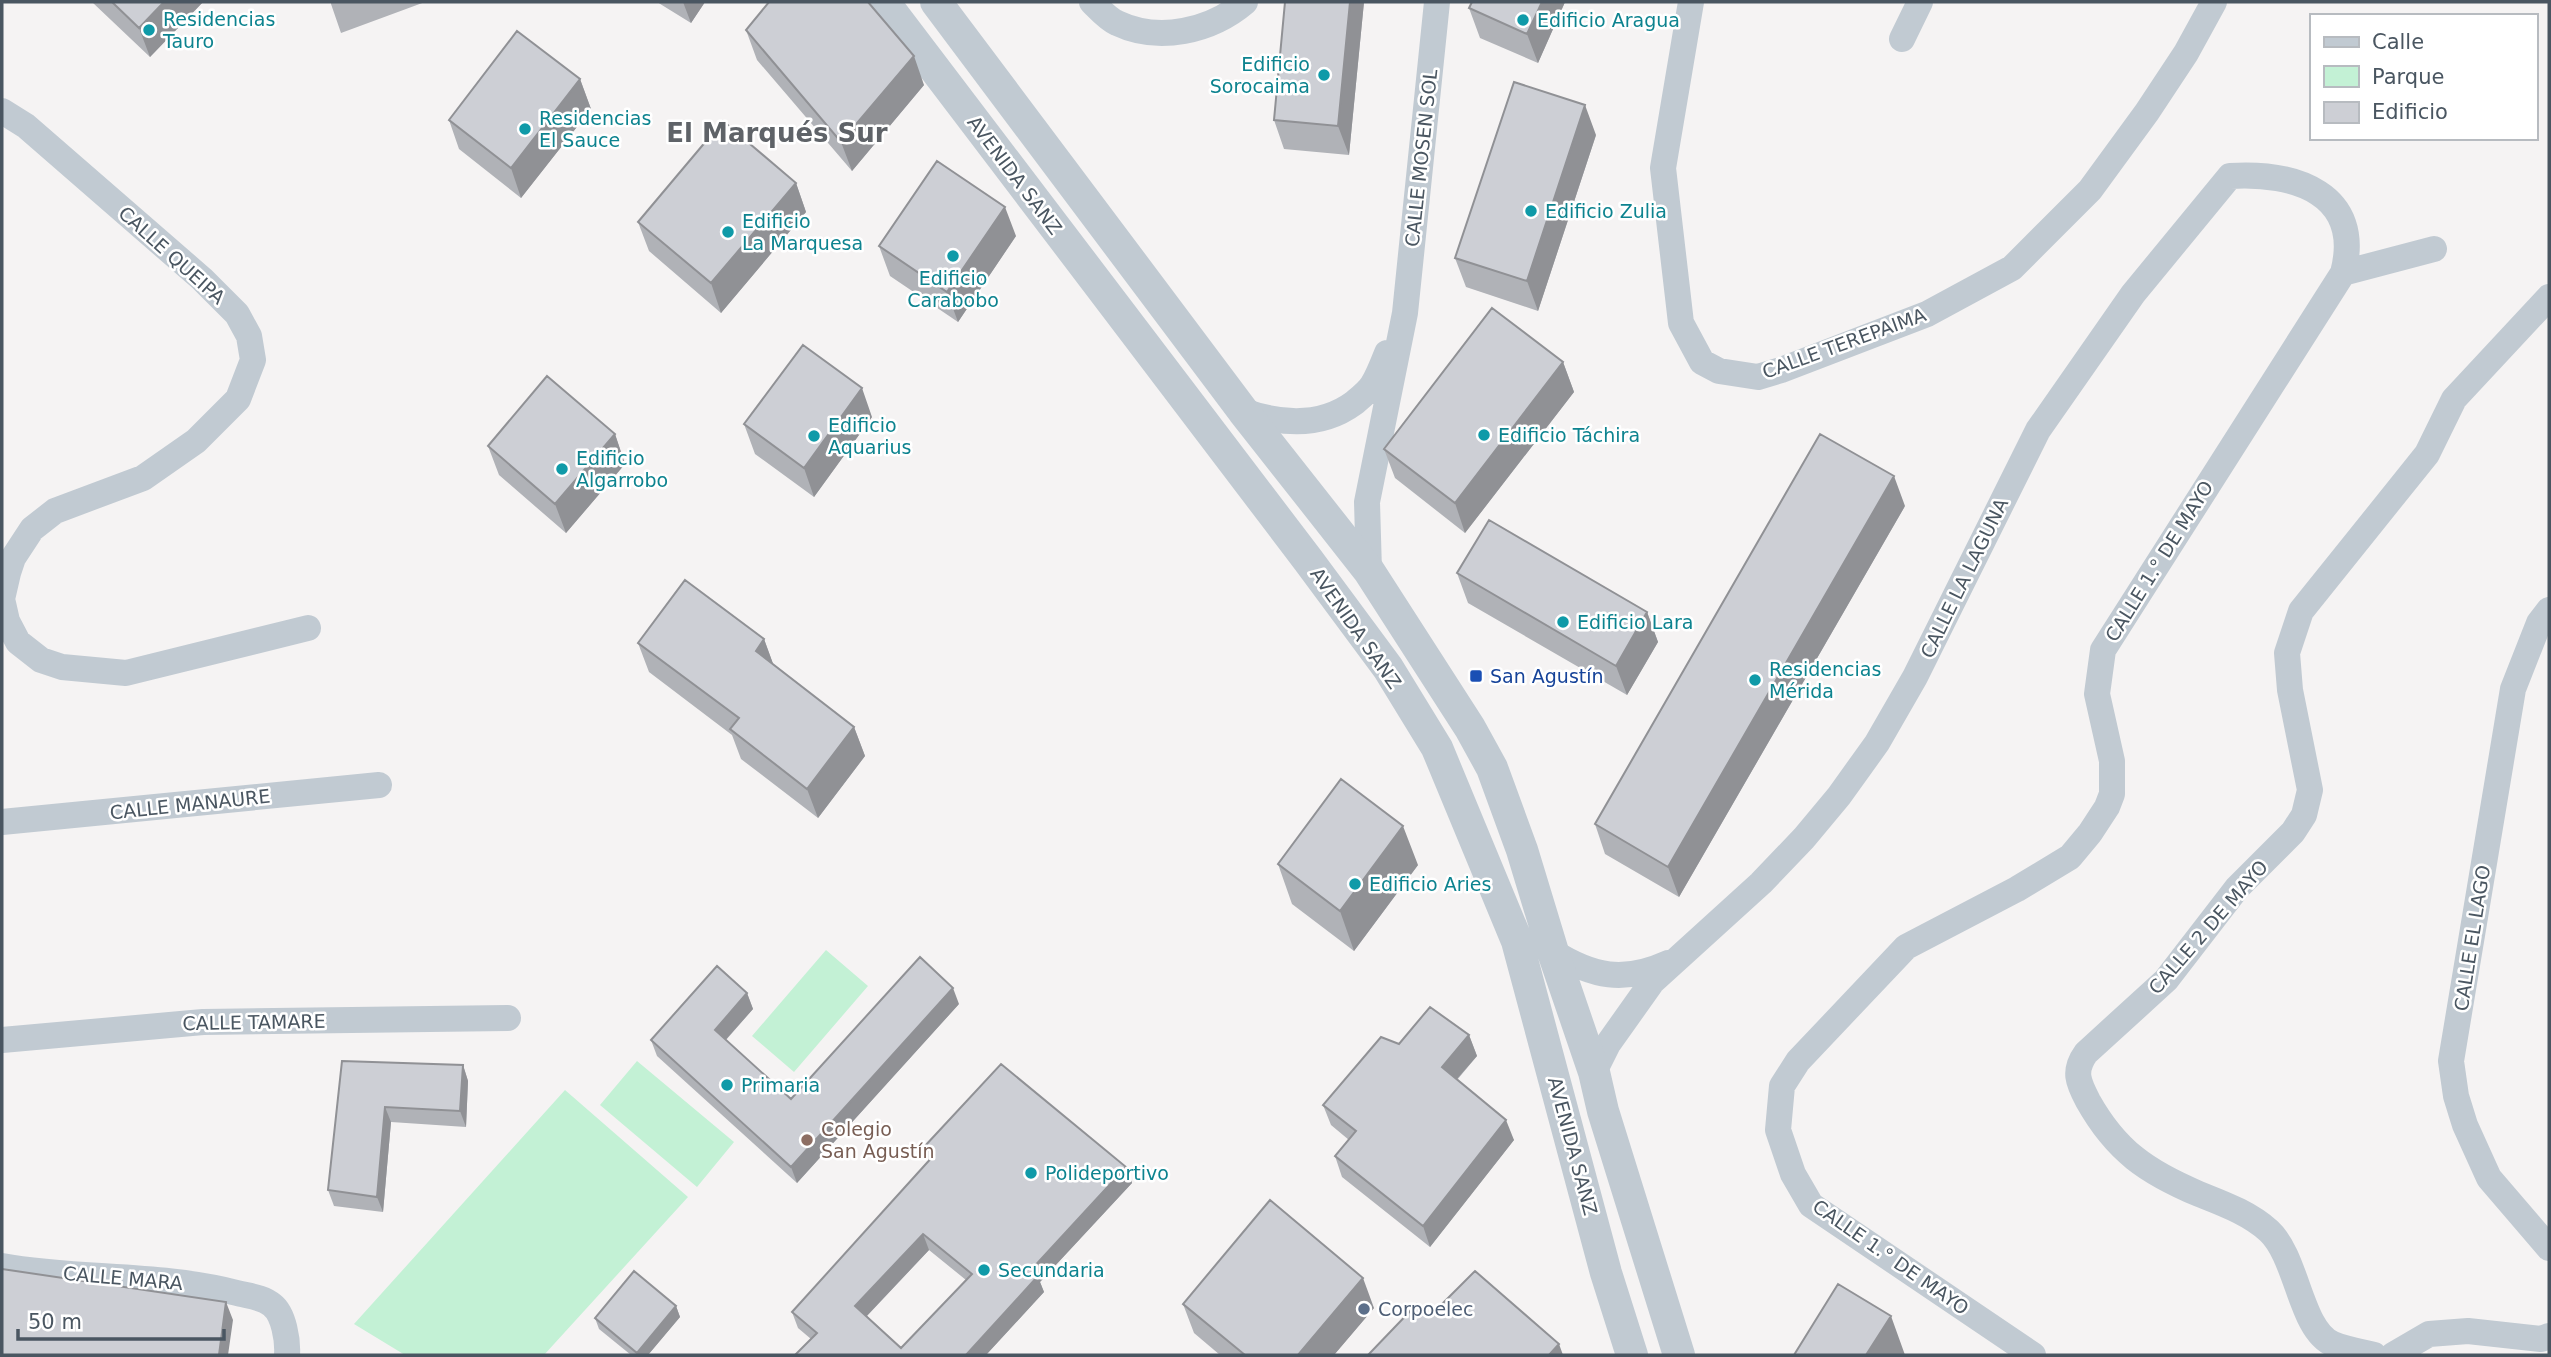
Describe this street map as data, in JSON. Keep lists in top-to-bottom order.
{
  "streets": {
    "street": [
      "CALLE MOSEN SOL",
      "AVENIDA SANZ",
      "CALLE QUEIPA",
      "CALLE TEREPAIMA",
      "CALLE 1.° DE MAYO",
      "CALLE LA LAGUNA",
      "CALLE MANAURE",
      "CALLE 2 DE MAYO",
      "CALLE EL LAGO",
      "CALLE TAMARE",
      "CALLE MARA"
    ]
  },
  "crossings": [
    ["CALLE MOSEN SOL", "AVENIDA SANZ"],
    ["AVENIDA SANZ", "CALLE LA LAGUNA"],
    ["CALLE 1.° DE MAYO", "CALLE LA LAGUNA"]
  ],
  "districts": ["El Marqués Sur"],
  "places": {
    "other": [
      "Edificio Aragua",
      "Residencias Tauro",
      "Edificio Sorocaima",
      "Residencias El Sauce",
      "Edificio Zulia",
      "Edificio La Marquesa",
      "Edificio Carabobo",
      "Edificio Táchira",
      "Edificio Aquarius",
      "Edificio Algarrobo",
      "Edificio Lara",
      "Residencias Mérida",
      "Edificio Aries",
      "Primaria",
      "Colegio San Agustín",
      "Polideportivo",
      "Secundaria",
      "Corpoelec"
    ],
    "transit": ["San Agustín"]
  },
  "legend": ["Calle", "Parque", "Edificio"],
  "scale_bar": "50 m"
}
